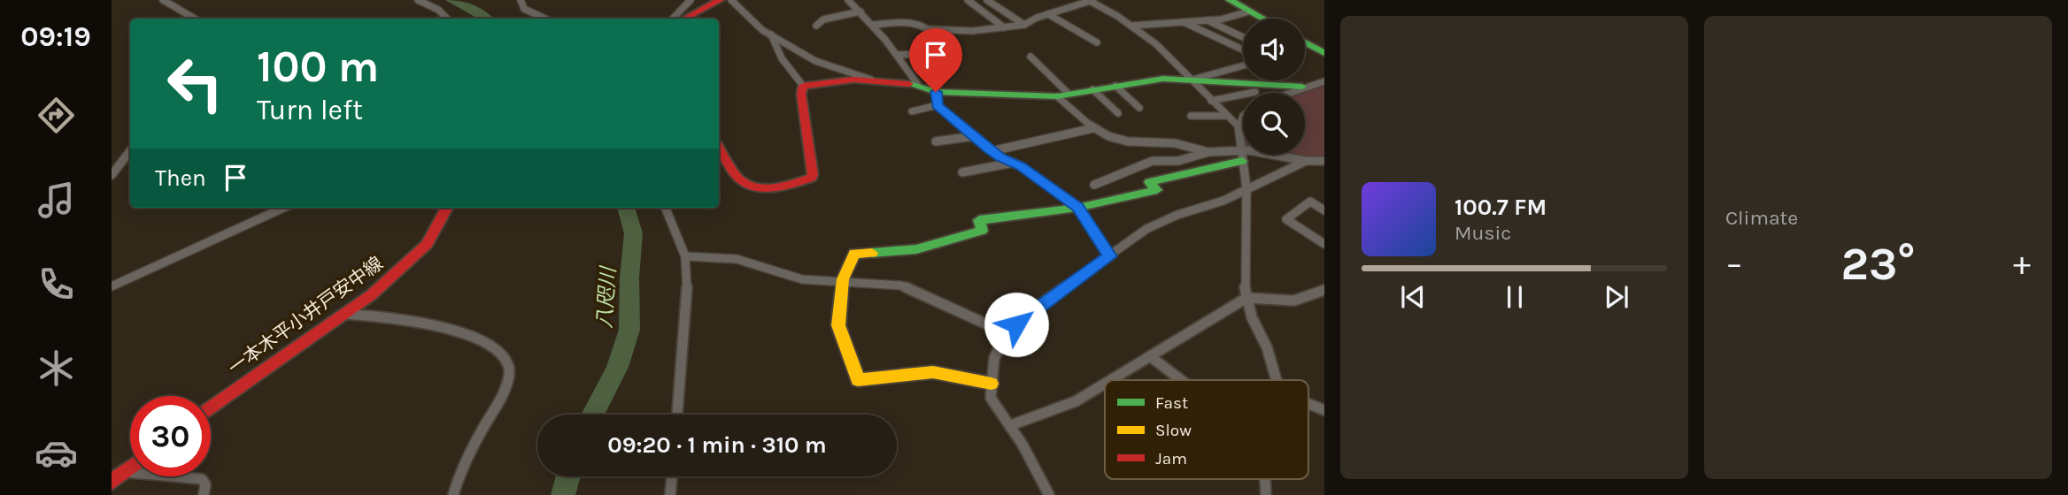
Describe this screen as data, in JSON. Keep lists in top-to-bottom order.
{
  "streets": {
    "street": ["一本木平小井戸安中線"]
  },
  "water": ["八咫川"],
  "legend": ["Fast", "Slow", "Jam"],
  "page": {
    "tabs": "09:19",
    "tile": "Climate",
    "turn": ["100 m", "Turn left"],
    "then": "Then",
    "song": ["100.7 FM", "Music"],
    "heat": ["−", "23°", "+"],
    "limit": "30",
    "trip": "09:20 · 1 min · 310 m"
  }
}
